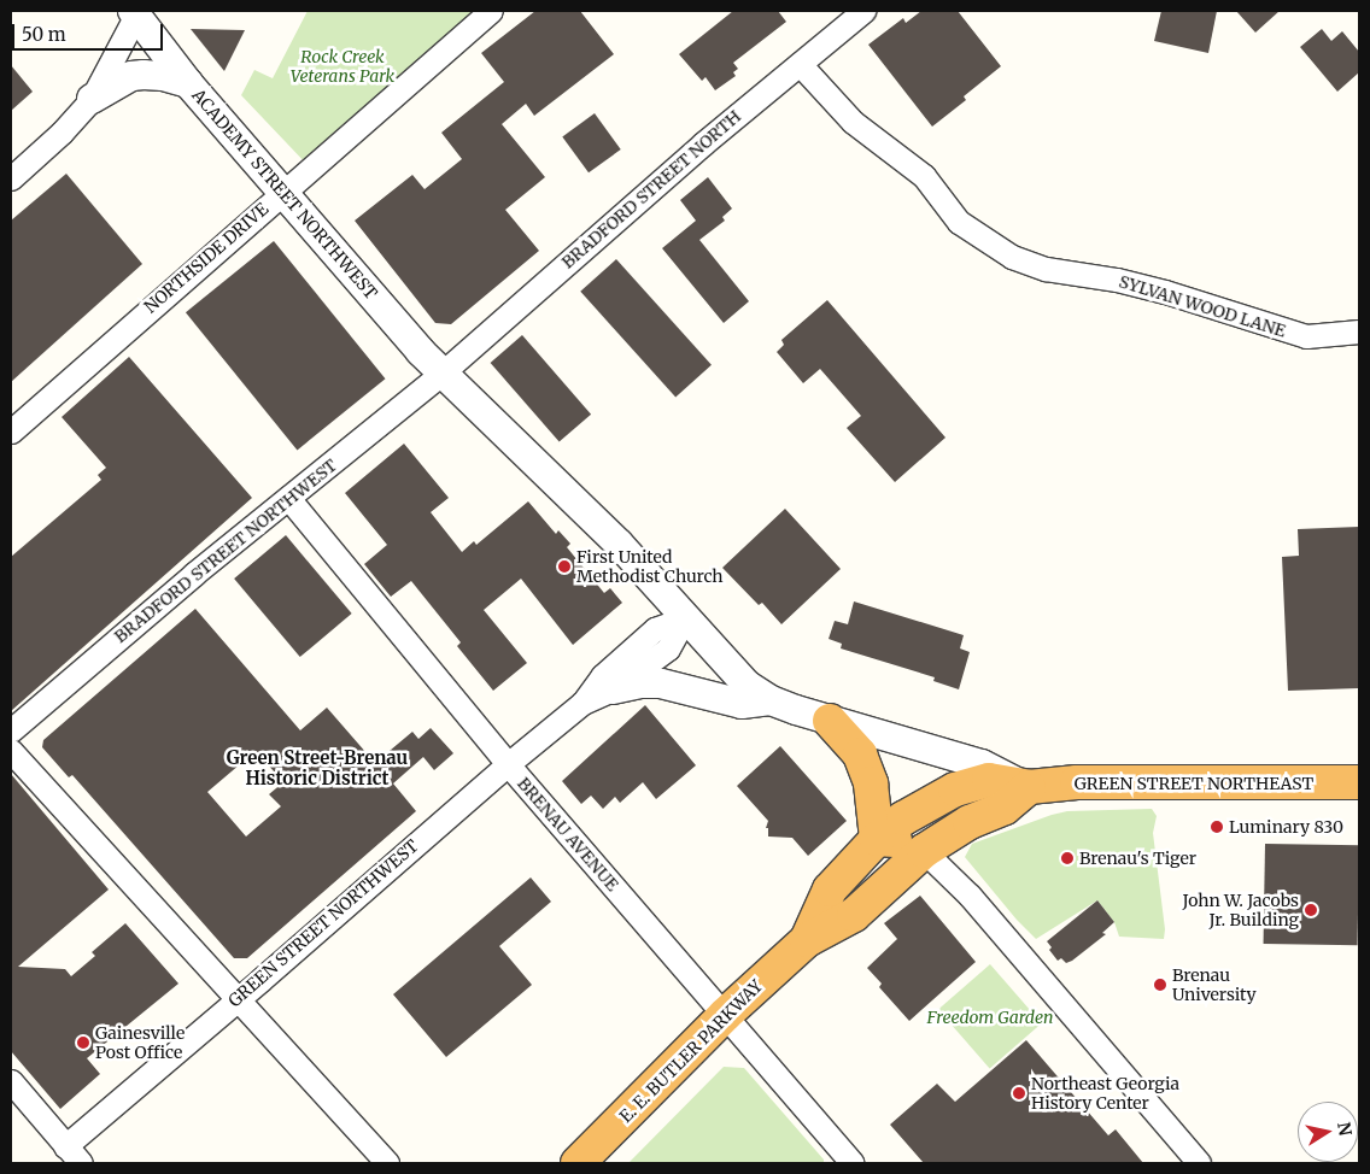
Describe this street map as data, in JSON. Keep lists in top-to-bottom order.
{
  "streets": {
    "highway": ["GREEN STREET NORTHEAST", "E. E. BUTLER PARKWAY"],
    "street": [
      "BRADFORD STREET NORTH",
      "ACADEMY STREET NORTHWEST",
      "NORTHSIDE DRIVE",
      "SYLVAN WOOD LANE",
      "BRADFORD STREET NORTHWEST",
      "BRENAU AVENUE",
      "GREEN STREET NORTHWEST"
    ]
  },
  "crossings": [
    ["BRADFORD STREET NORTH", "ACADEMY STREET NORTHWEST"],
    ["BRADFORD STREET NORTH", "SYLVAN WOOD LANE"],
    ["BRADFORD STREET NORTH", "BRADFORD STREET NORTHWEST"],
    ["ACADEMY STREET NORTHWEST", "NORTHSIDE DRIVE"],
    ["ACADEMY STREET NORTHWEST", "BRADFORD STREET NORTHWEST"],
    ["ACADEMY STREET NORTHWEST", "GREEN STREET NORTHWEST"],
    ["BRADFORD STREET NORTHWEST", "BRENAU AVENUE"],
    ["GREEN STREET NORTHEAST", "E. E. BUTLER PARKWAY"],
    ["BRENAU AVENUE", "GREEN STREET NORTHWEST"],
    ["BRENAU AVENUE", "E. E. BUTLER PARKWAY"]
  ],
  "districts": ["Green Street-Brenau Historic District"],
  "parks": ["Rock Creek Veterans Park", "Freedom Garden"],
  "places": [
    "First United Methodist Church",
    "Luminary 830",
    "Brenau's Tiger",
    "John W. Jacobs Jr. Building",
    "Brenau University",
    "Gainesville Post Office",
    "Northeast Georgia History Center"
  ],
  "scale_bar": "50 m",
  "north": "right"
}
